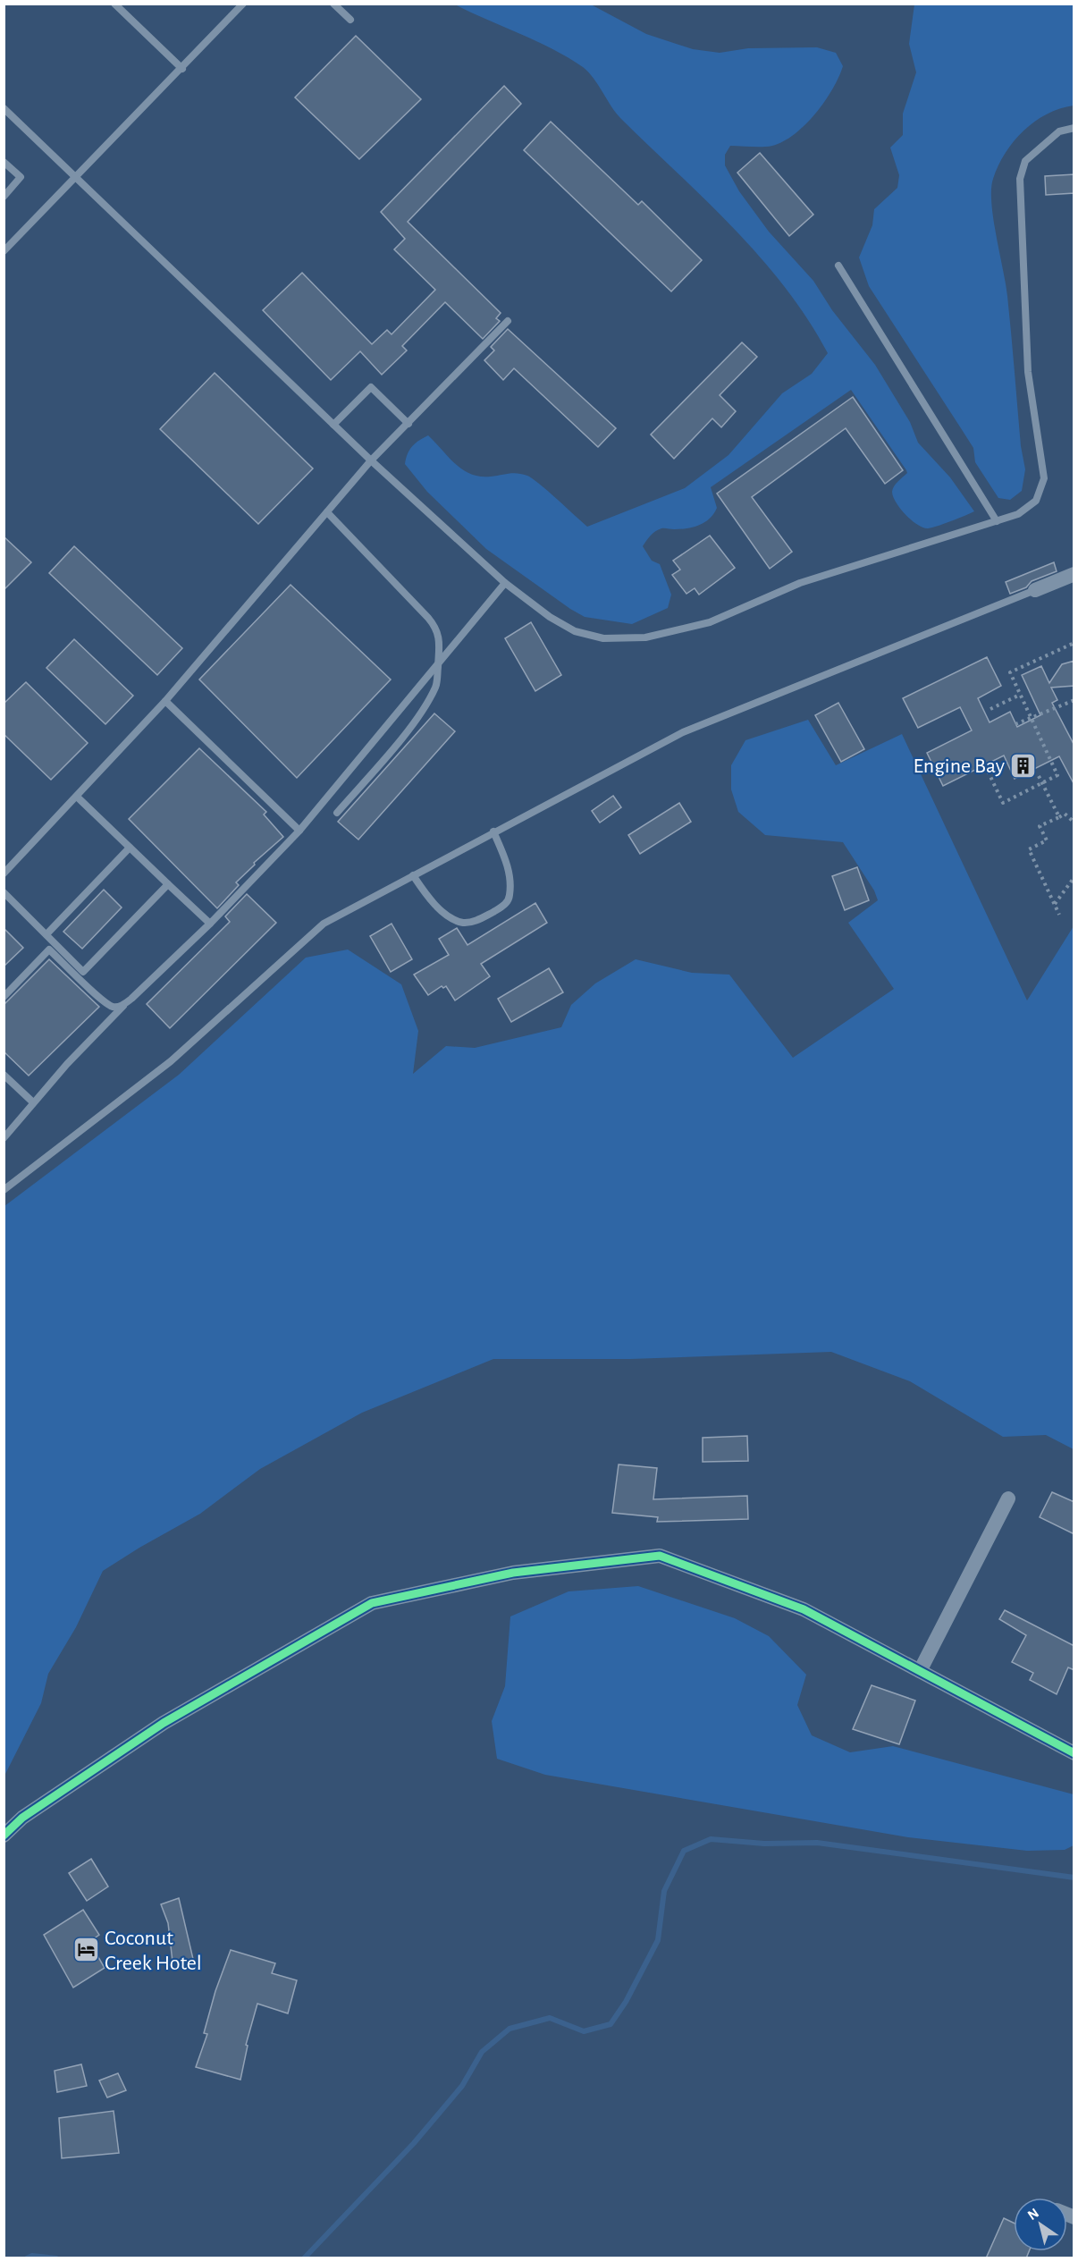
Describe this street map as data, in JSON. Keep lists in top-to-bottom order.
{
  "places": {
    "building": ["Engine Bay"],
    "hotel": ["Coconut Creek Hotel"]
  },
  "north": "top left"
}
